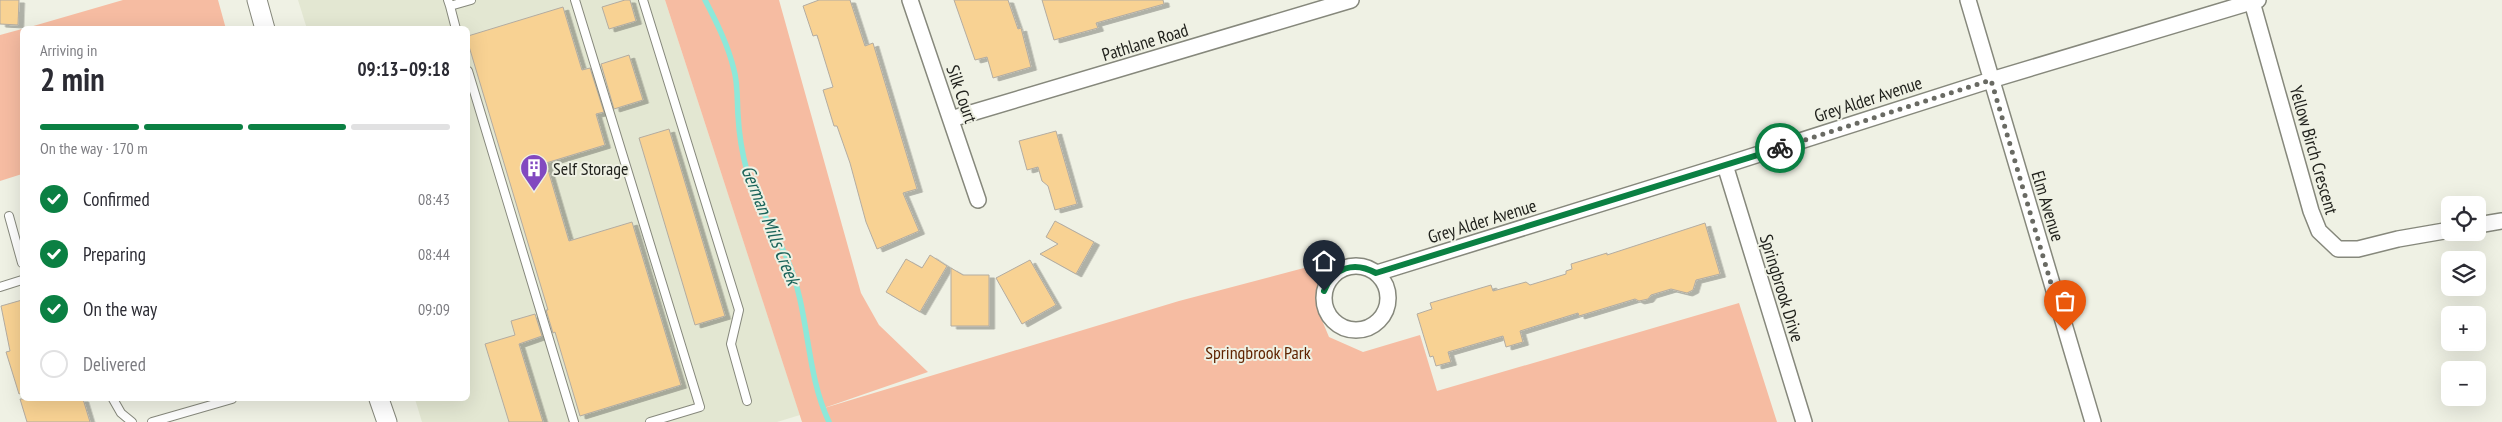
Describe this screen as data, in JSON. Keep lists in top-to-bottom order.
{
  "streets": {
    "street": [
      "Pathlane Road",
      "Silk Court",
      "Grey Alder Avenue",
      "Yellow Birch Crescent",
      "Elm Avenue",
      "Springbrook Drive"
    ]
  },
  "crossings": [
    ["Pathlane Road", "Silk Court"],
    ["Grey Alder Avenue", "Yellow Birch Crescent"],
    ["Grey Alder Avenue", "Elm Avenue"],
    ["Grey Alder Avenue", "Springbrook Drive"]
  ],
  "water": ["German Mills Creek"],
  "parks": ["Springbrook Park"],
  "places": {
    "building": ["Self Storage"]
  },
  "page": {
    "heading": ["2 min", "Arriving in", "09:13–09:18"],
    "bar": "On the way · 170 m",
    "list": [
      ["Confirmed", "08:43"],
      ["Preparing", "08:44"],
      ["On the way", "09:09"],
      "Delivered"
    ],
    "map_buttons": ["+", "−"]
  }
}
